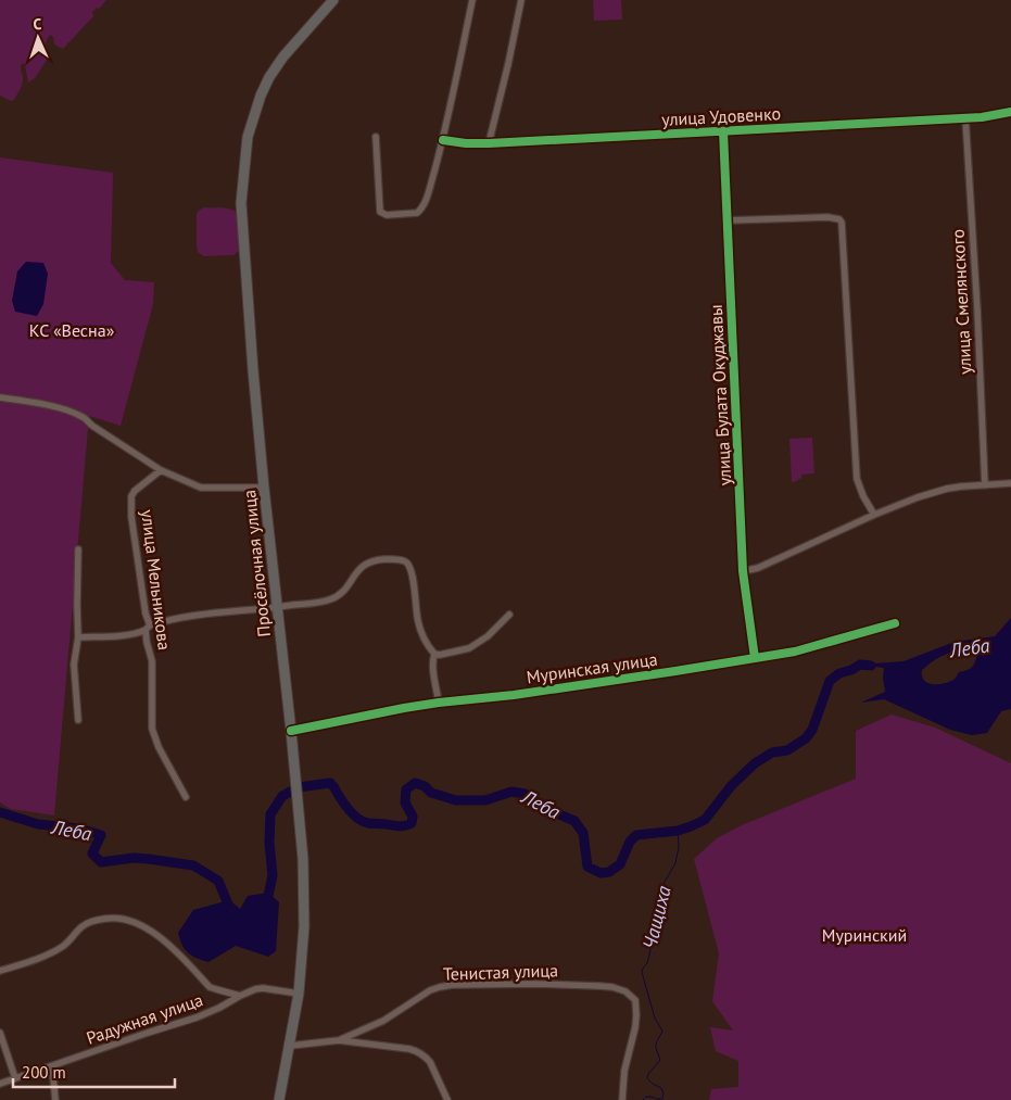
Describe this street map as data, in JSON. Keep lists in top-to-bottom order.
{
  "streets": {
    "main road": ["Просёлочная улица"],
    "street": [
      "улица Удовенко",
      "улица Смелянского",
      "улица Булата Окуджавы",
      "улица Мельникова",
      "Муринская улица",
      "Тенистая улица",
      "Радужная улица"
    ]
  },
  "crossings": [
    ["улица Удовенко", "улица Смелянского"],
    ["улица Удовенко", "улица Булата Окуджавы"],
    ["улица Булата Окуджавы", "Муринская улица"],
    ["Просёлочная улица", "Муринская улица"],
    ["Просёлочная улица", "Радужная улица"]
  ],
  "water": ["Леба", "Чащиха"],
  "parks": ["КС «Весна»", "Муринский"],
  "scale_bar": "200 m",
  "north": "top"
}
